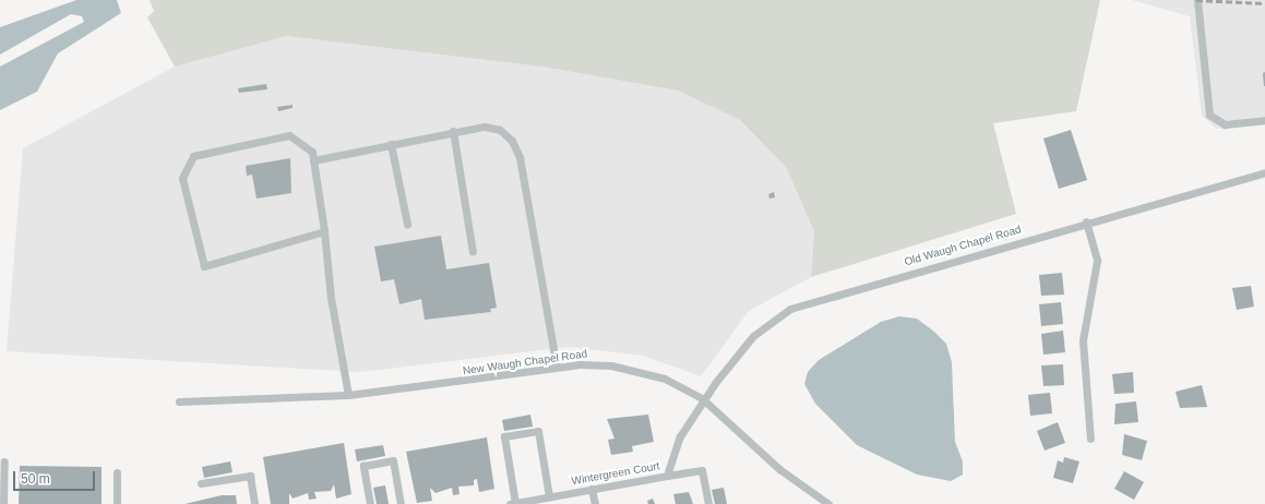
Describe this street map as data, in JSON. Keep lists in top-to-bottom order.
{
  "streets": {
    "street": ["Old Waugh Chapel Road", "New Waugh Chapel Road", "Wintergreen Court"]
  },
  "crossings": [
    ["Old Waugh Chapel Road", "New Waugh Chapel Road"],
    ["Old Waugh Chapel Road", "Wintergreen Court"],
    ["New Waugh Chapel Road", "Wintergreen Court"]
  ],
  "scale_bar": "50 m"
}
